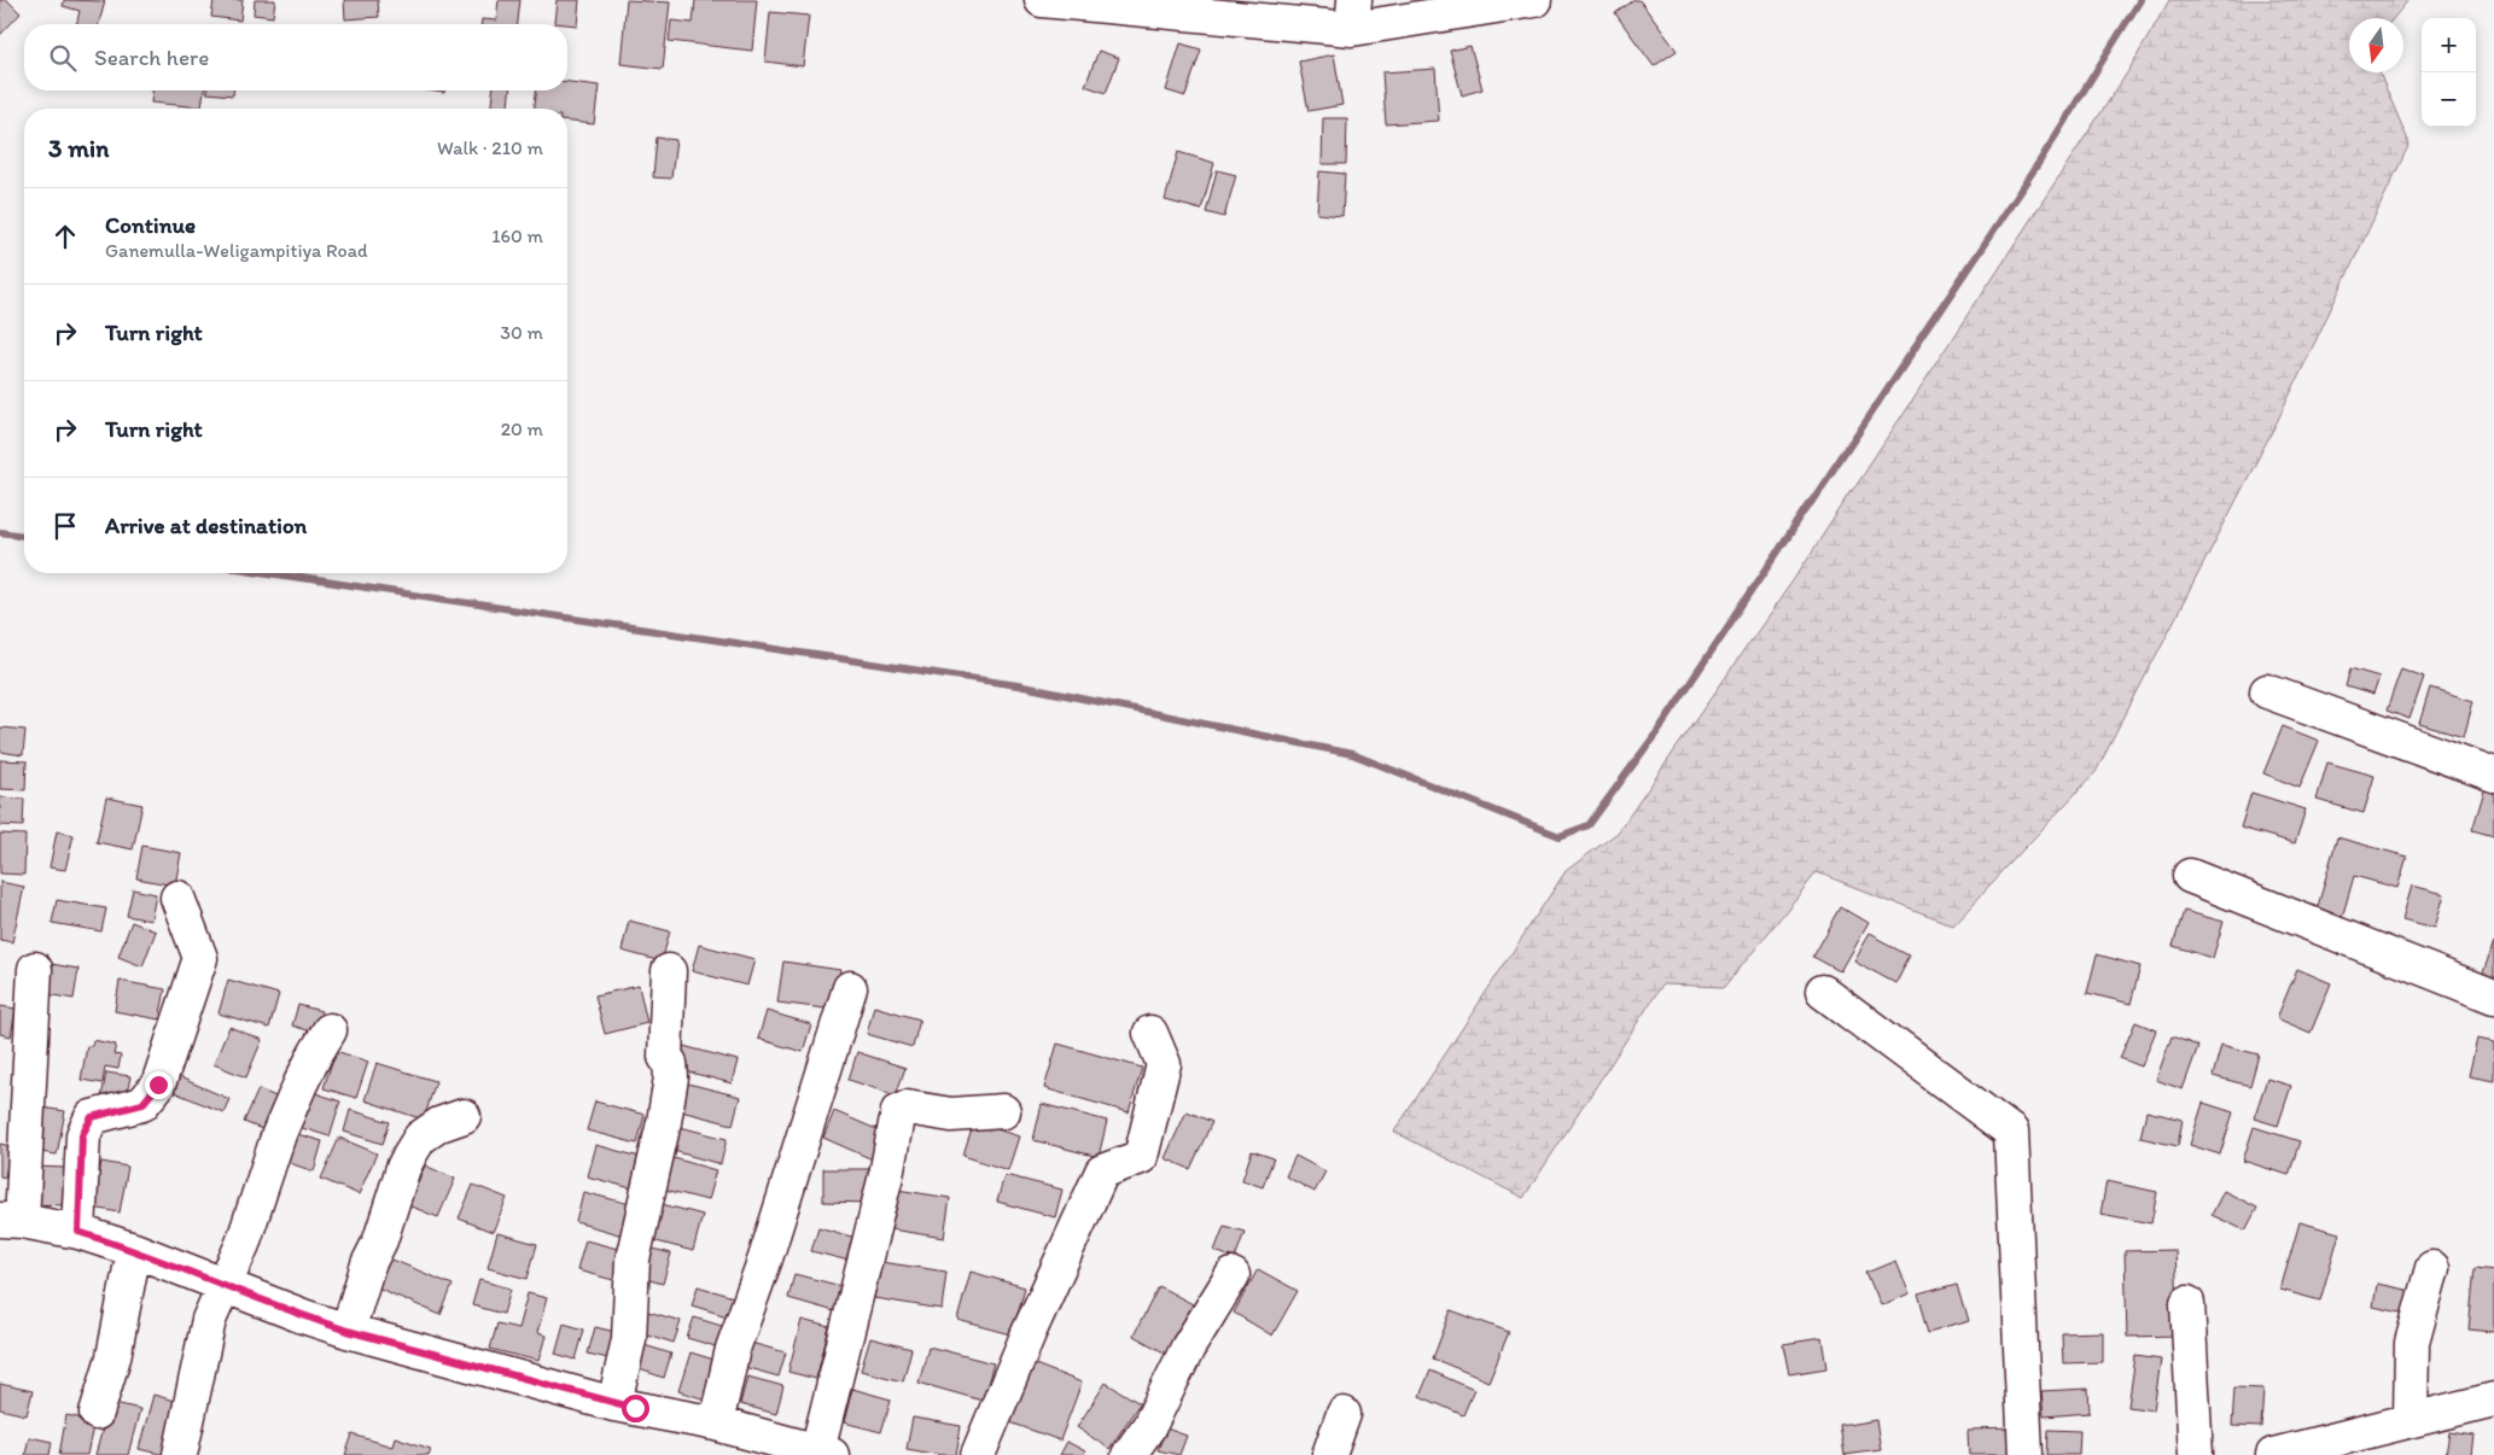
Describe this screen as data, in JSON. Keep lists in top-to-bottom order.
{
  "north": "bottom",
  "page": {
    "map_buttons": ["+", "−"],
    "search": "Search here",
    "heading": ["3 min", "Walk · 210 m"],
    "list": [
      ["Continue", "Ganemulla-Weligampitiya Road", "160 m"],
      ["Turn right", "30 m"],
      ["Turn right", "20 m"],
      "Arrive at destination"
    ]
  }
}
